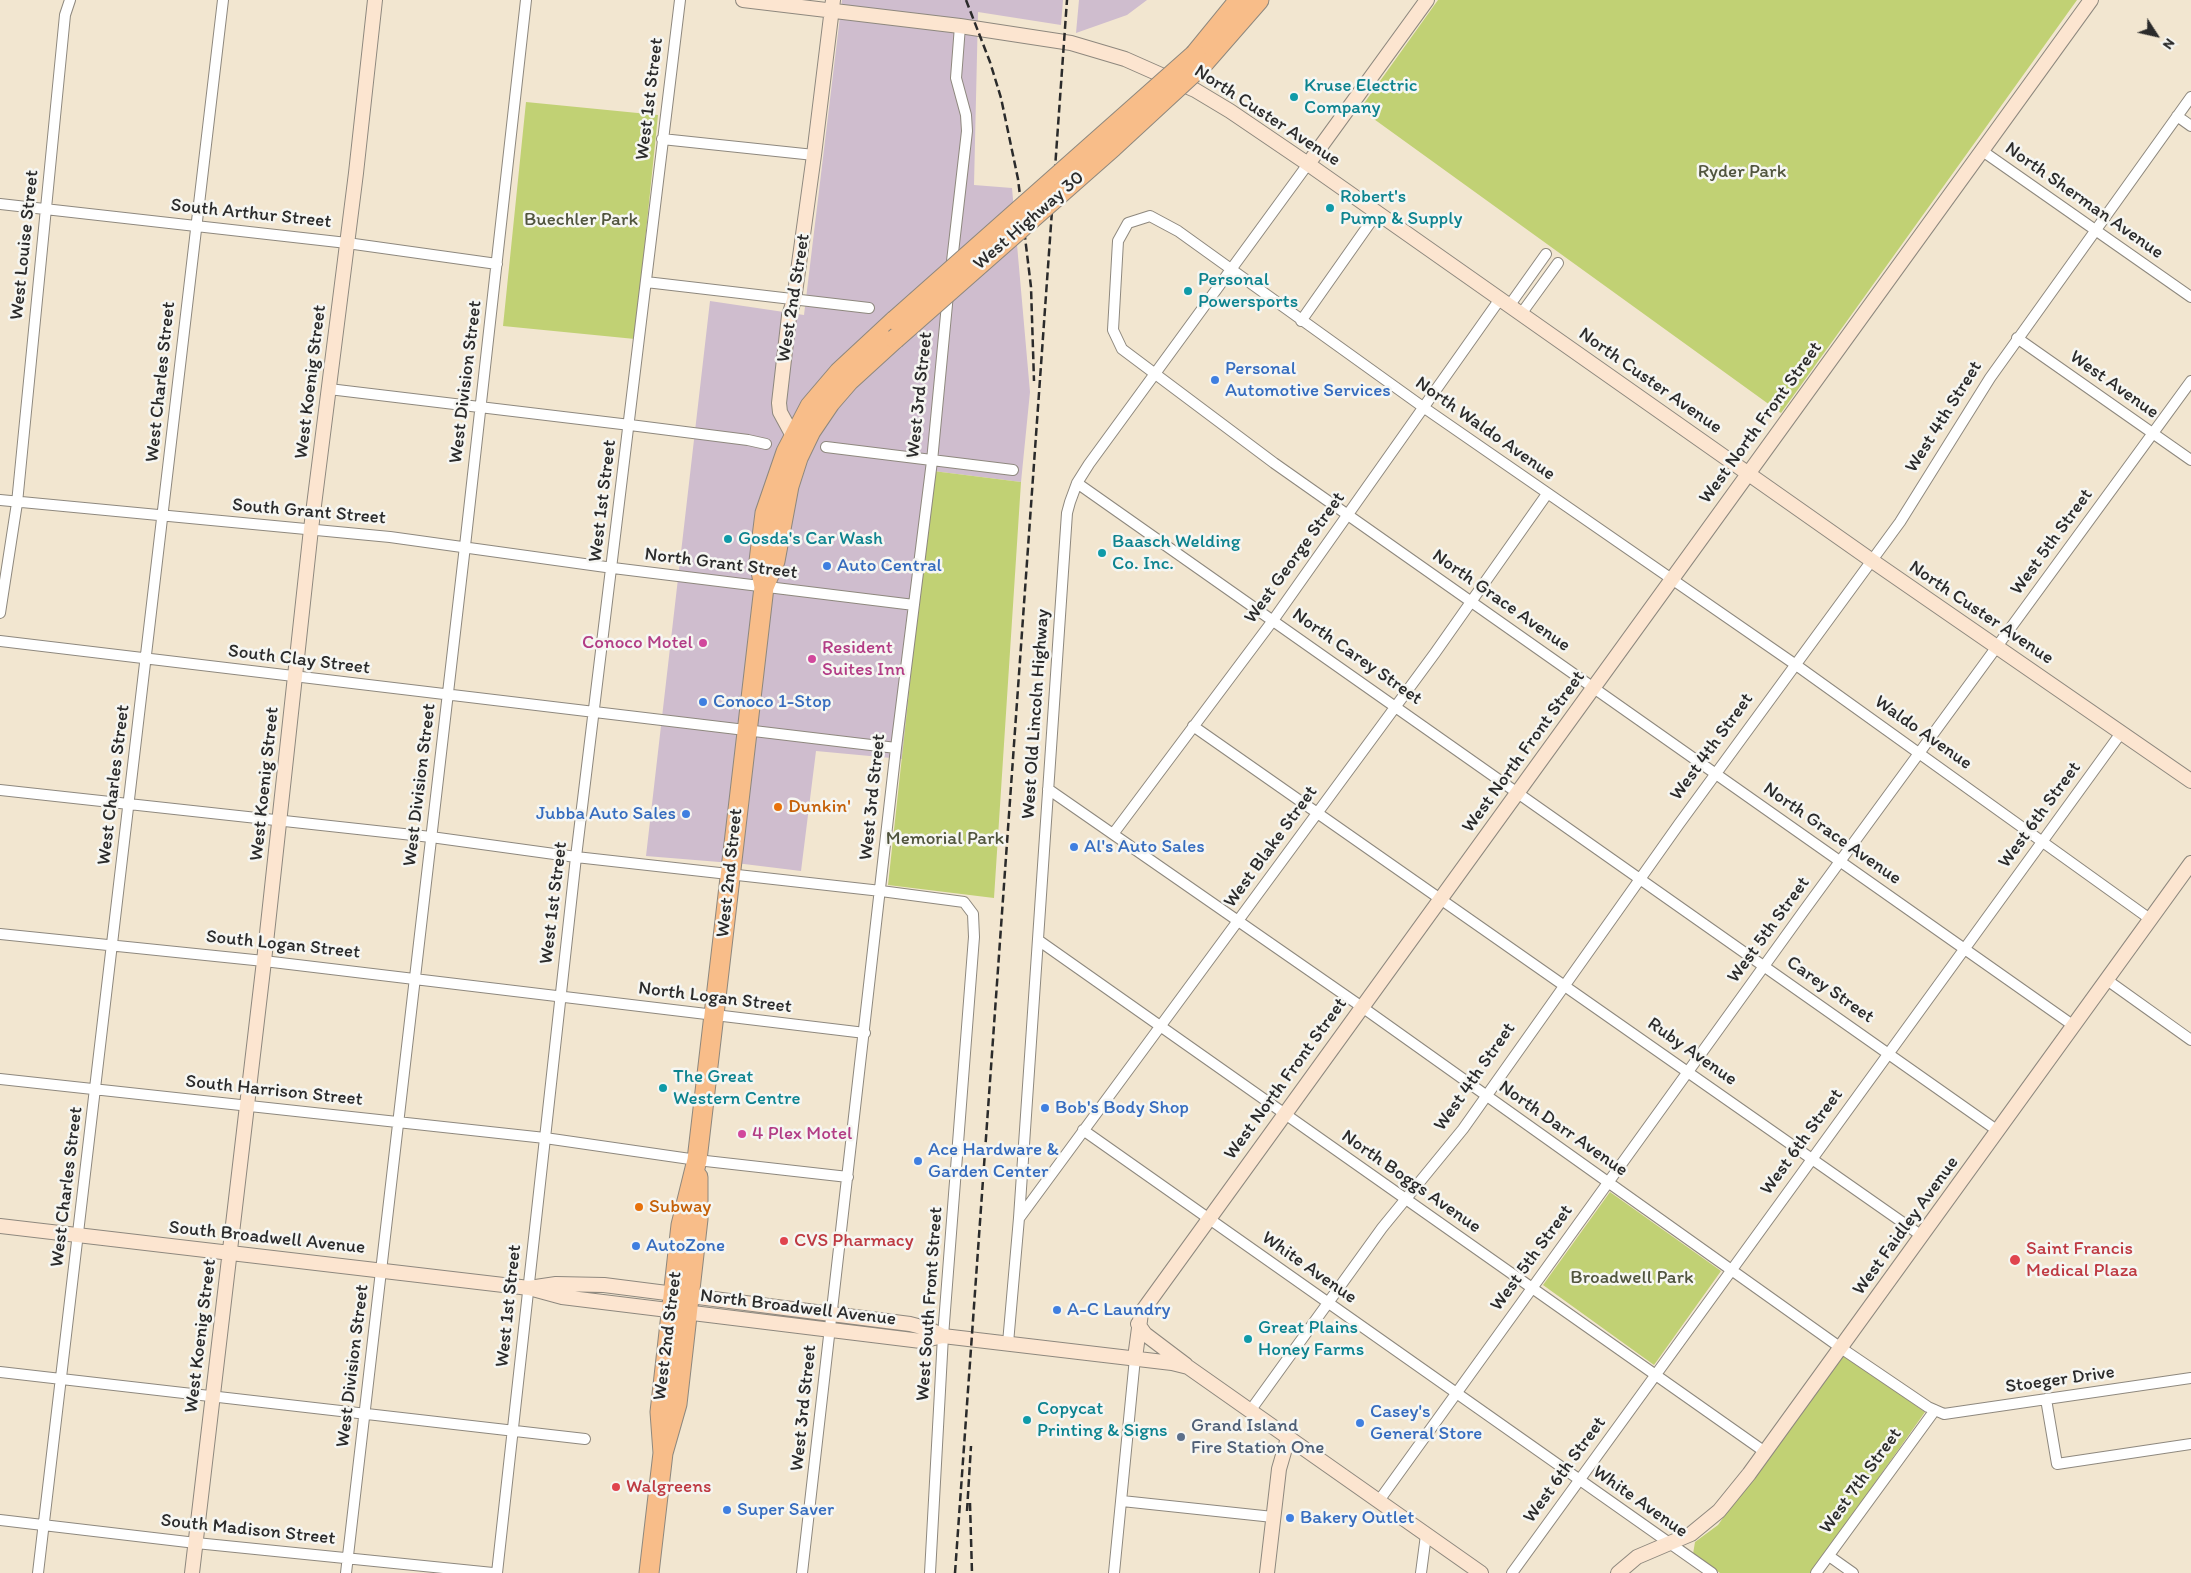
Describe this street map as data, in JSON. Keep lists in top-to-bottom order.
{
  "streets": {
    "highway": ["West Highway 30", "West 2nd Street"],
    "street": [
      "West 1st Street",
      "North Custer Avenue",
      "North Sherman Avenue",
      "South Arthur Street",
      "West Louise Street",
      "West Charles Street",
      "West Koenig Street",
      "West Division Street",
      "West Avenue",
      "West 3rd Street",
      "West 4th Street",
      "West North Front Street",
      "North Waldo Avenue",
      "South Grant Street",
      "West 5th Street",
      "West George Street",
      "North Grant Street",
      "North Grace Avenue",
      "North Carey Street",
      "South Clay Street",
      "West Old Lincoln Highway",
      "Waldo Avenue",
      "West 6th Street",
      "West Blake Street",
      "South Logan Street",
      "Carey Street",
      "North Logan Street",
      "Ruby Avenue",
      "South Harrison Street",
      "North Darr Avenue",
      "North Boggs Avenue",
      "West Faidley Avenue",
      "South Broadwell Avenue",
      "White Avenue",
      "West South Front Street",
      "North Broadwell Avenue",
      "Stoeger Drive",
      "West 7th Street",
      "South Madison Street"
    ]
  },
  "crossings": [
    ["West 1st Street", "South Grant Street"],
    ["West 1st Street", "North Grant Street"],
    ["West 1st Street", "South Clay Street"],
    ["West 1st Street", "South Logan Street"],
    ["West 1st Street", "North Logan Street"],
    ["West 1st Street", "South Harrison Street"],
    ["West 1st Street", "South Broadwell Avenue"],
    ["West 1st Street", "North Broadwell Avenue"],
    ["North Custer Avenue", "West 2nd Street"],
    ["North Custer Avenue", "West 3rd Street"],
    ["North Custer Avenue", "West 4th Street"],
    ["North Custer Avenue", "West North Front Street"],
    ["North Custer Avenue", "West 5th Street"],
    ["North Custer Avenue", "West George Street"],
    ["North Custer Avenue", "West Old Lincoln Highway"],
    ["North Custer Avenue", "West 6th Street"],
    ["North Sherman Avenue", "West 4th Street"],
    ["North Sherman Avenue", "West North Front Street"],
    ["South Arthur Street", "West Louise Street"],
    ["South Arthur Street", "West Charles Street"],
    ["South Arthur Street", "West Koenig Street"],
    ["South Arthur Street", "West Division Street"],
    ["West Highway 30", "West 2nd Street"],
    ["West Louise Street", "South Grant Street"],
    ["West 2nd Street", "North Grant Street"],
    ["West 2nd Street", "South Clay Street"],
    ["West 2nd Street", "North Logan Street"],
    ["West 2nd Street", "South Harrison Street"],
    ["West 2nd Street", "North Broadwell Avenue"],
    ["West Charles Street", "South Grant Street"],
    ["West Charles Street", "South Clay Street"],
    ["West Charles Street", "South Logan Street"],
    ["West Charles Street", "South Harrison Street"],
    ["West Charles Street", "South Broadwell Avenue"],
    ["West Charles Street", "South Madison Street"],
    ["West Koenig Street", "South Grant Street"],
    ["West Koenig Street", "South Clay Street"],
    ["West Koenig Street", "South Logan Street"],
    ["West Koenig Street", "South Harrison Street"],
    ["West Koenig Street", "South Broadwell Avenue"],
    ["West Koenig Street", "South Madison Street"],
    ["West Division Street", "South Grant Street"],
    ["West Division Street", "South Clay Street"],
    ["West Division Street", "South Logan Street"],
    ["West Division Street", "South Harrison Street"],
    ["West Division Street", "South Broadwell Avenue"],
    ["West Division Street", "South Madison Street"],
    ["West Avenue", "West 4th Street"],
    ["West Avenue", "West 5th Street"],
    ["West 3rd Street", "North Grant Street"],
    ["West 3rd Street", "South Clay Street"],
    ["West 3rd Street", "North Logan Street"],
    ["West 3rd Street", "South Harrison Street"],
    ["West 3rd Street", "West South Front Street"],
    ["West 3rd Street", "North Broadwell Avenue"],
    ["West 4th Street", "North Grace Avenue"],
    ["West 4th Street", "Waldo Avenue"],
    ["West 4th Street", "Carey Street"],
    ["West 4th Street", "Ruby Avenue"],
    ["West 4th Street", "North Darr Avenue"],
    ["West 4th Street", "North Boggs Avenue"],
    ["West 4th Street", "White Avenue"],
    ["West 4th Street", "North Broadwell Avenue"],
    ["West North Front Street", "North Waldo Avenue"],
    ["West North Front Street", "North Grace Avenue"],
    ["West North Front Street", "North Carey Street"],
    ["West North Front Street", "Waldo Avenue"],
    ["West North Front Street", "Carey Street"],
    ["West North Front Street", "Ruby Avenue"],
    ["West North Front Street", "North Darr Avenue"],
    ["West North Front Street", "North Boggs Avenue"],
    ["West North Front Street", "White Avenue"],
    ["West North Front Street", "North Broadwell Avenue"],
    ["North Waldo Avenue", "West George Street"],
    ["North Waldo Avenue", "North Grace Avenue"],
    ["North Waldo Avenue", "West Old Lincoln Highway"],
    ["North Waldo Avenue", "Waldo Avenue"],
    ["North Waldo Avenue", "West Blake Street"],
    ["South Grant Street", "North Grant Street"],
    ["West 5th Street", "North Grace Avenue"],
    ["West 5th Street", "Waldo Avenue"],
    ["West 5th Street", "Carey Street"],
    ["West 5th Street", "Ruby Avenue"],
    ["West 5th Street", "North Darr Avenue"],
    ["West 5th Street", "North Boggs Avenue"],
    ["West 5th Street", "White Avenue"],
    ["West 5th Street", "North Broadwell Avenue"],
    ["West George Street", "North Grace Avenue"],
    ["West George Street", "North Carey Street"],
    ["West George Street", "Ruby Avenue"],
    ["West George Street", "North Darr Avenue"],
    ["North Grace Avenue", "West Old Lincoln Highway"],
    ["North Grace Avenue", "West 6th Street"],
    ["North Grace Avenue", "West Blake Street"],
    ["North Grace Avenue", "West Faidley Avenue"],
    ["North Carey Street", "West Old Lincoln Highway"],
    ["North Carey Street", "West Blake Street"],
    ["North Carey Street", "Carey Street"],
    ["West Old Lincoln Highway", "West Blake Street"],
    ["West Old Lincoln Highway", "North Darr Avenue"],
    ["West Old Lincoln Highway", "North Boggs Avenue"],
    ["West Old Lincoln Highway", "North Broadwell Avenue"],
    ["Waldo Avenue", "West 6th Street"],
    ["Waldo Avenue", "West Faidley Avenue"],
    ["West 6th Street", "Carey Street"],
    ["West 6th Street", "Ruby Avenue"],
    ["West 6th Street", "North Darr Avenue"],
    ["West 6th Street", "North Boggs Avenue"],
    ["West 6th Street", "White Avenue"],
    ["West Blake Street", "Ruby Avenue"],
    ["West Blake Street", "North Darr Avenue"],
    ["West Blake Street", "North Boggs Avenue"],
    ["West Blake Street", "White Avenue"],
    ["South Logan Street", "North Logan Street"],
    ["Carey Street", "West Faidley Avenue"],
    ["Ruby Avenue", "West Faidley Avenue"],
    ["North Darr Avenue", "West Faidley Avenue"],
    ["North Darr Avenue", "Stoeger Drive"],
    ["North Darr Avenue", "West 7th Street"],
    ["North Boggs Avenue", "West Faidley Avenue"],
    ["West Faidley Avenue", "White Avenue"],
    ["South Broadwell Avenue", "North Broadwell Avenue"],
    ["West South Front Street", "North Broadwell Avenue"],
    ["Stoeger Drive", "West 7th Street"]
  ],
  "parks": [
    "Ryder Park",
    "Buechler Park",
    "Memorial Park",
    "Broadwell Park"
  ],
  "places": [
    "Kruse Electric Company",
    "Robert's Pump & Supply",
    "Personal Powersports",
    "Personal Automotive Services",
    "Gosda's Car Wash",
    "Baasch Welding Co. Inc.",
    "Auto Central",
    "Conoco Motel",
    "Resident Suites Inn",
    "Conoco 1-Stop",
    "Dunkin'",
    "Jubba Auto Sales",
    "Al's Auto Sales",
    "The Great Western Centre",
    "Bob's Body Shop",
    "4 Plex Motel",
    "Ace Hardware & Garden Center",
    "Subway",
    "CVS Pharmacy",
    "AutoZone",
    "Saint Francis Medical Plaza",
    "A-C Laundry",
    "Great Plains Honey Farms",
    "Copycat Printing & Signs",
    "Casey's General Store",
    "Grand Island Fire Station One",
    "Walgreens",
    "Super Saver",
    "Bakery Outlet"
  ],
  "north": "bottom right"
}
